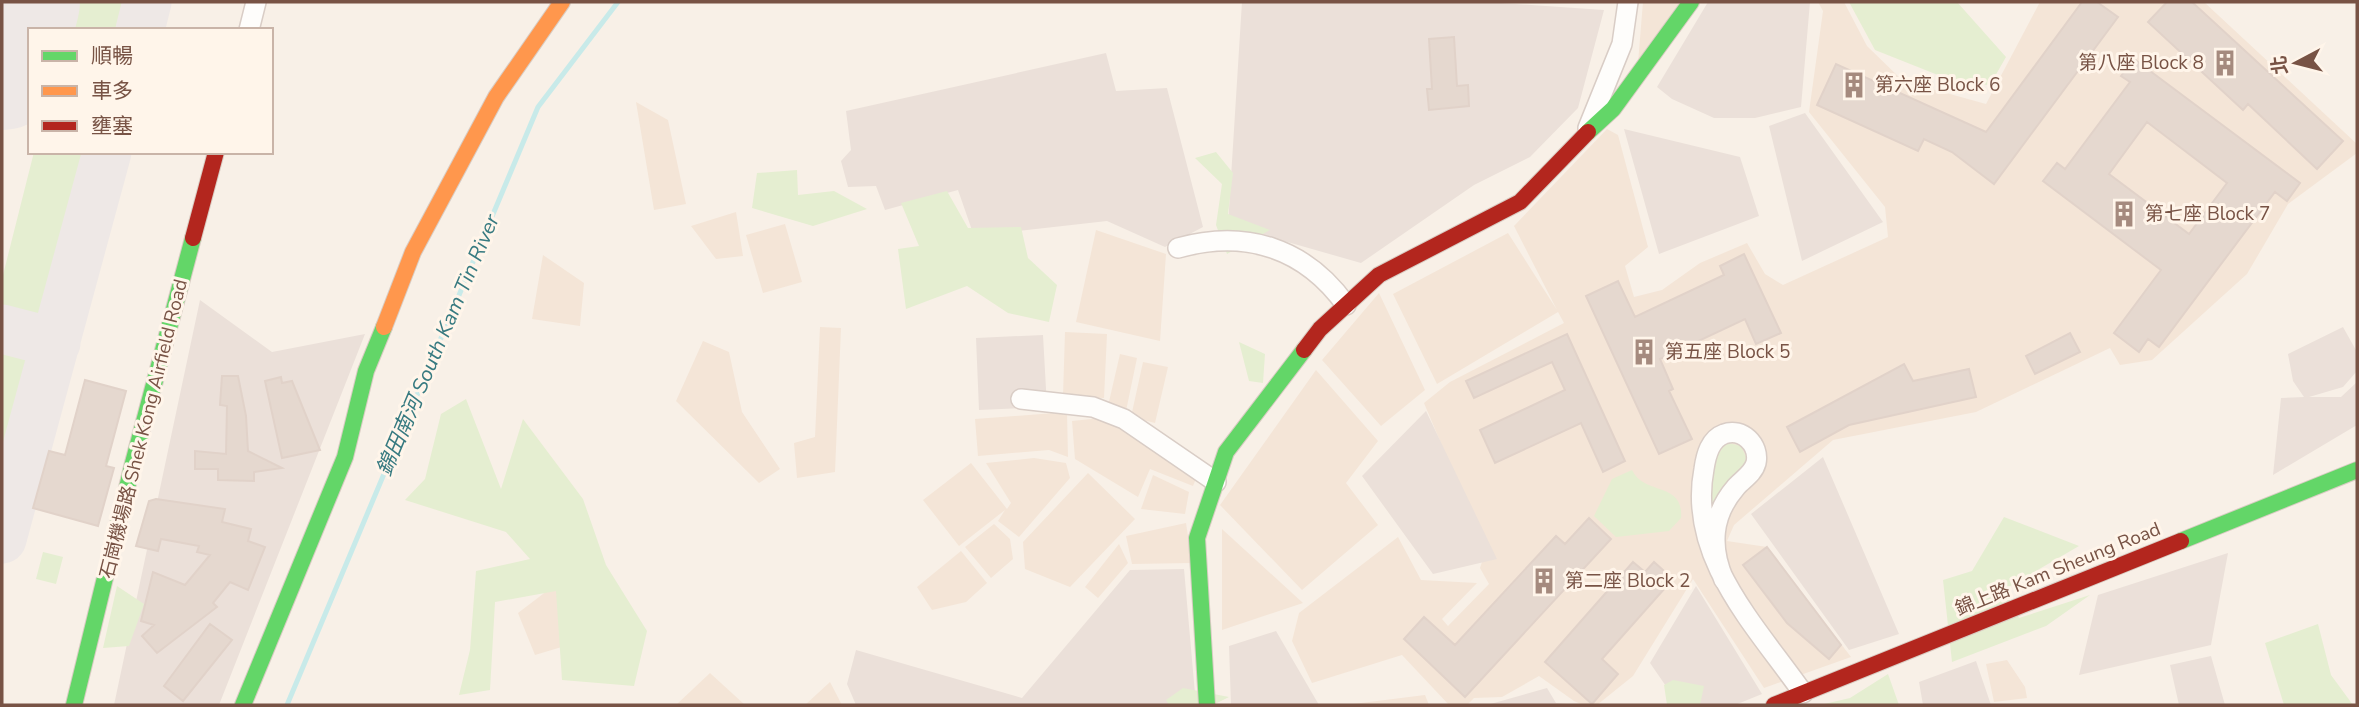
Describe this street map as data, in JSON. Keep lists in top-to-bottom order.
{
  "streets": {
    "street": ["石崗機場路 Shek Kong Airfield Road", "錦上路 Kam Sheung Road"]
  },
  "water": ["錦田南河 South Kam Tin River"],
  "places": {
    "building": [
      "第八座 Block 8",
      "第六座 Block 6",
      "第七座 Block 7",
      "第五座 Block 5",
      "第二座 Block 2"
    ]
  },
  "legend": ["順暢", "車多", "壅塞"],
  "north": "left"
}
